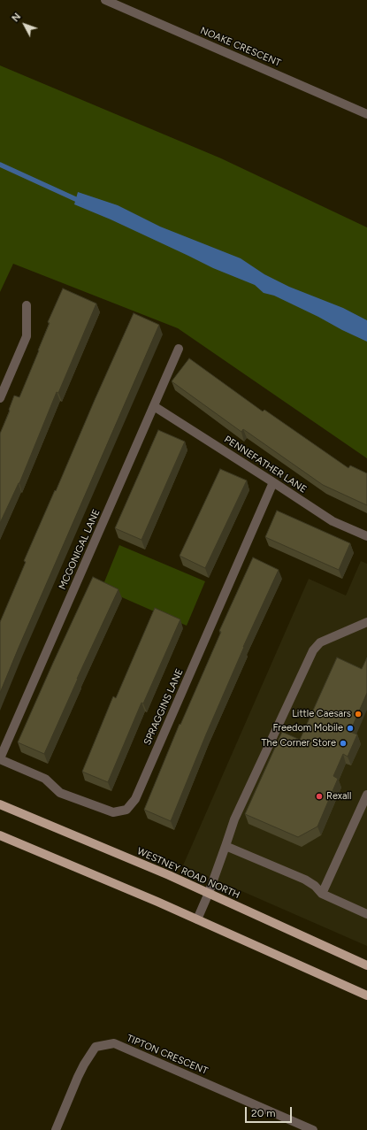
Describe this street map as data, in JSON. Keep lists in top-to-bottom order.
{
  "streets": {
    "main road": ["WESTNEY ROAD NORTH"],
    "street": [
      "NOAKE CRESCENT",
      "PENNEFATHER LANE",
      "MCGONIGAL LANE",
      "SPRAGGINS LANE",
      "TIPTON CRESCENT"
    ]
  },
  "crossings": [
    ["PENNEFATHER LANE", "MCGONIGAL LANE"],
    ["PENNEFATHER LANE", "SPRAGGINS LANE"],
    ["MCGONIGAL LANE", "SPRAGGINS LANE"]
  ],
  "places": [
    "Little Caesars",
    "Freedom Mobile",
    "The Corner Store",
    "Rexall"
  ],
  "scale_bar": "20 m",
  "north": "top left"
}
